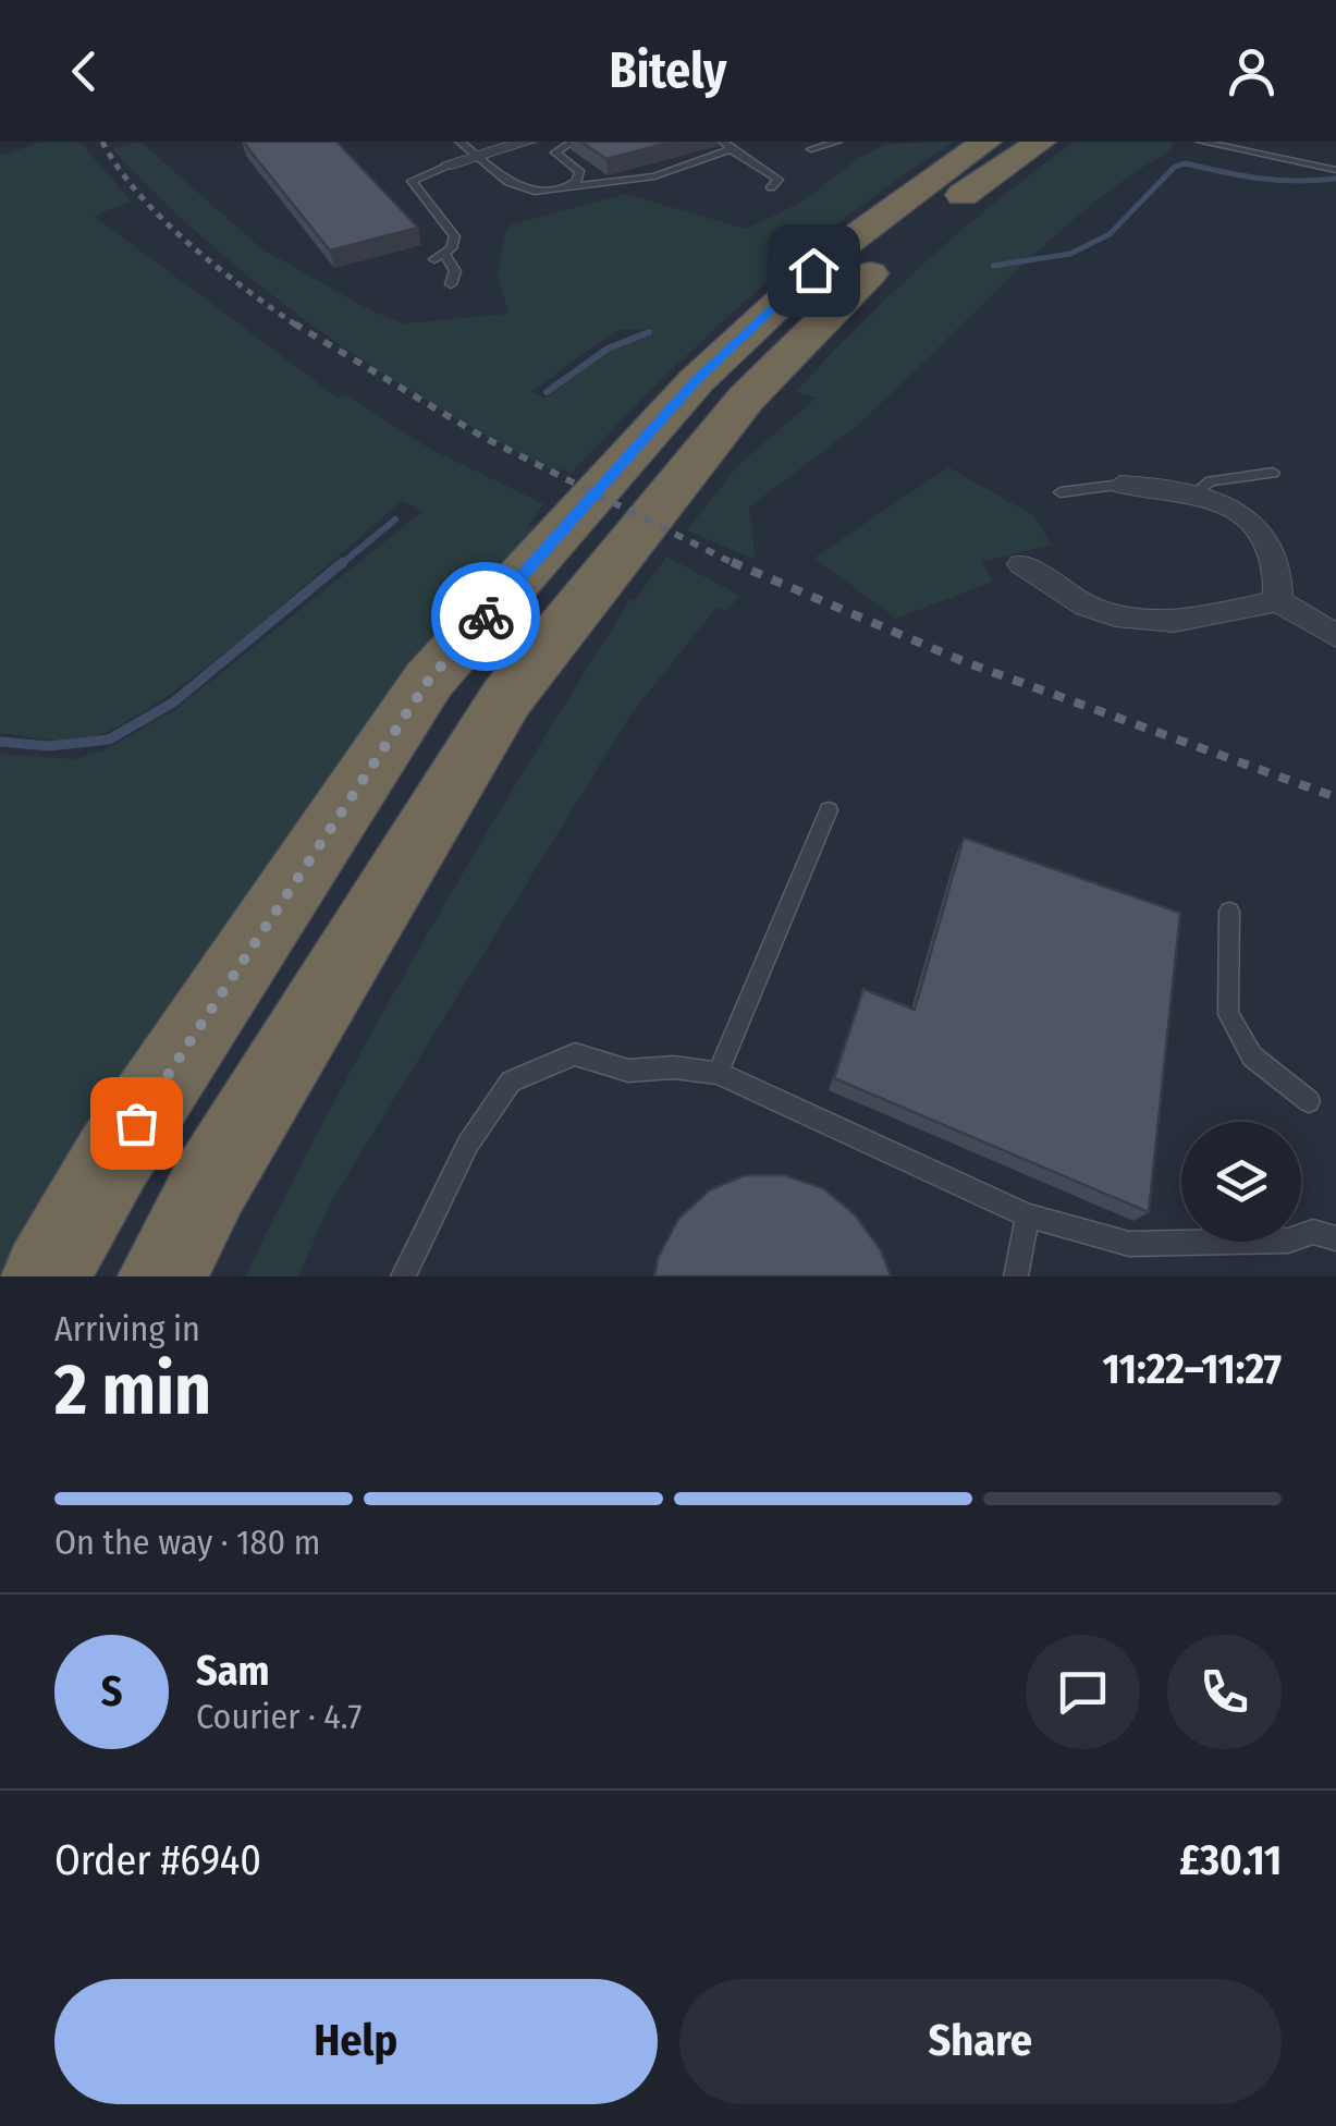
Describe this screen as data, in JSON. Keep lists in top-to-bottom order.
{
  "page": {
    "header": "Bitely",
    "heading": ["2 min", "Arriving in", "11:22–11:27"],
    "panel": [
      "Sam",
      "Courier · 4.7",
      "Order #6940",
      "£30.11"
    ],
    "bar": "On the way · 180 m",
    "round": "S",
    "buttons": ["Help", "Share"]
  }
}
